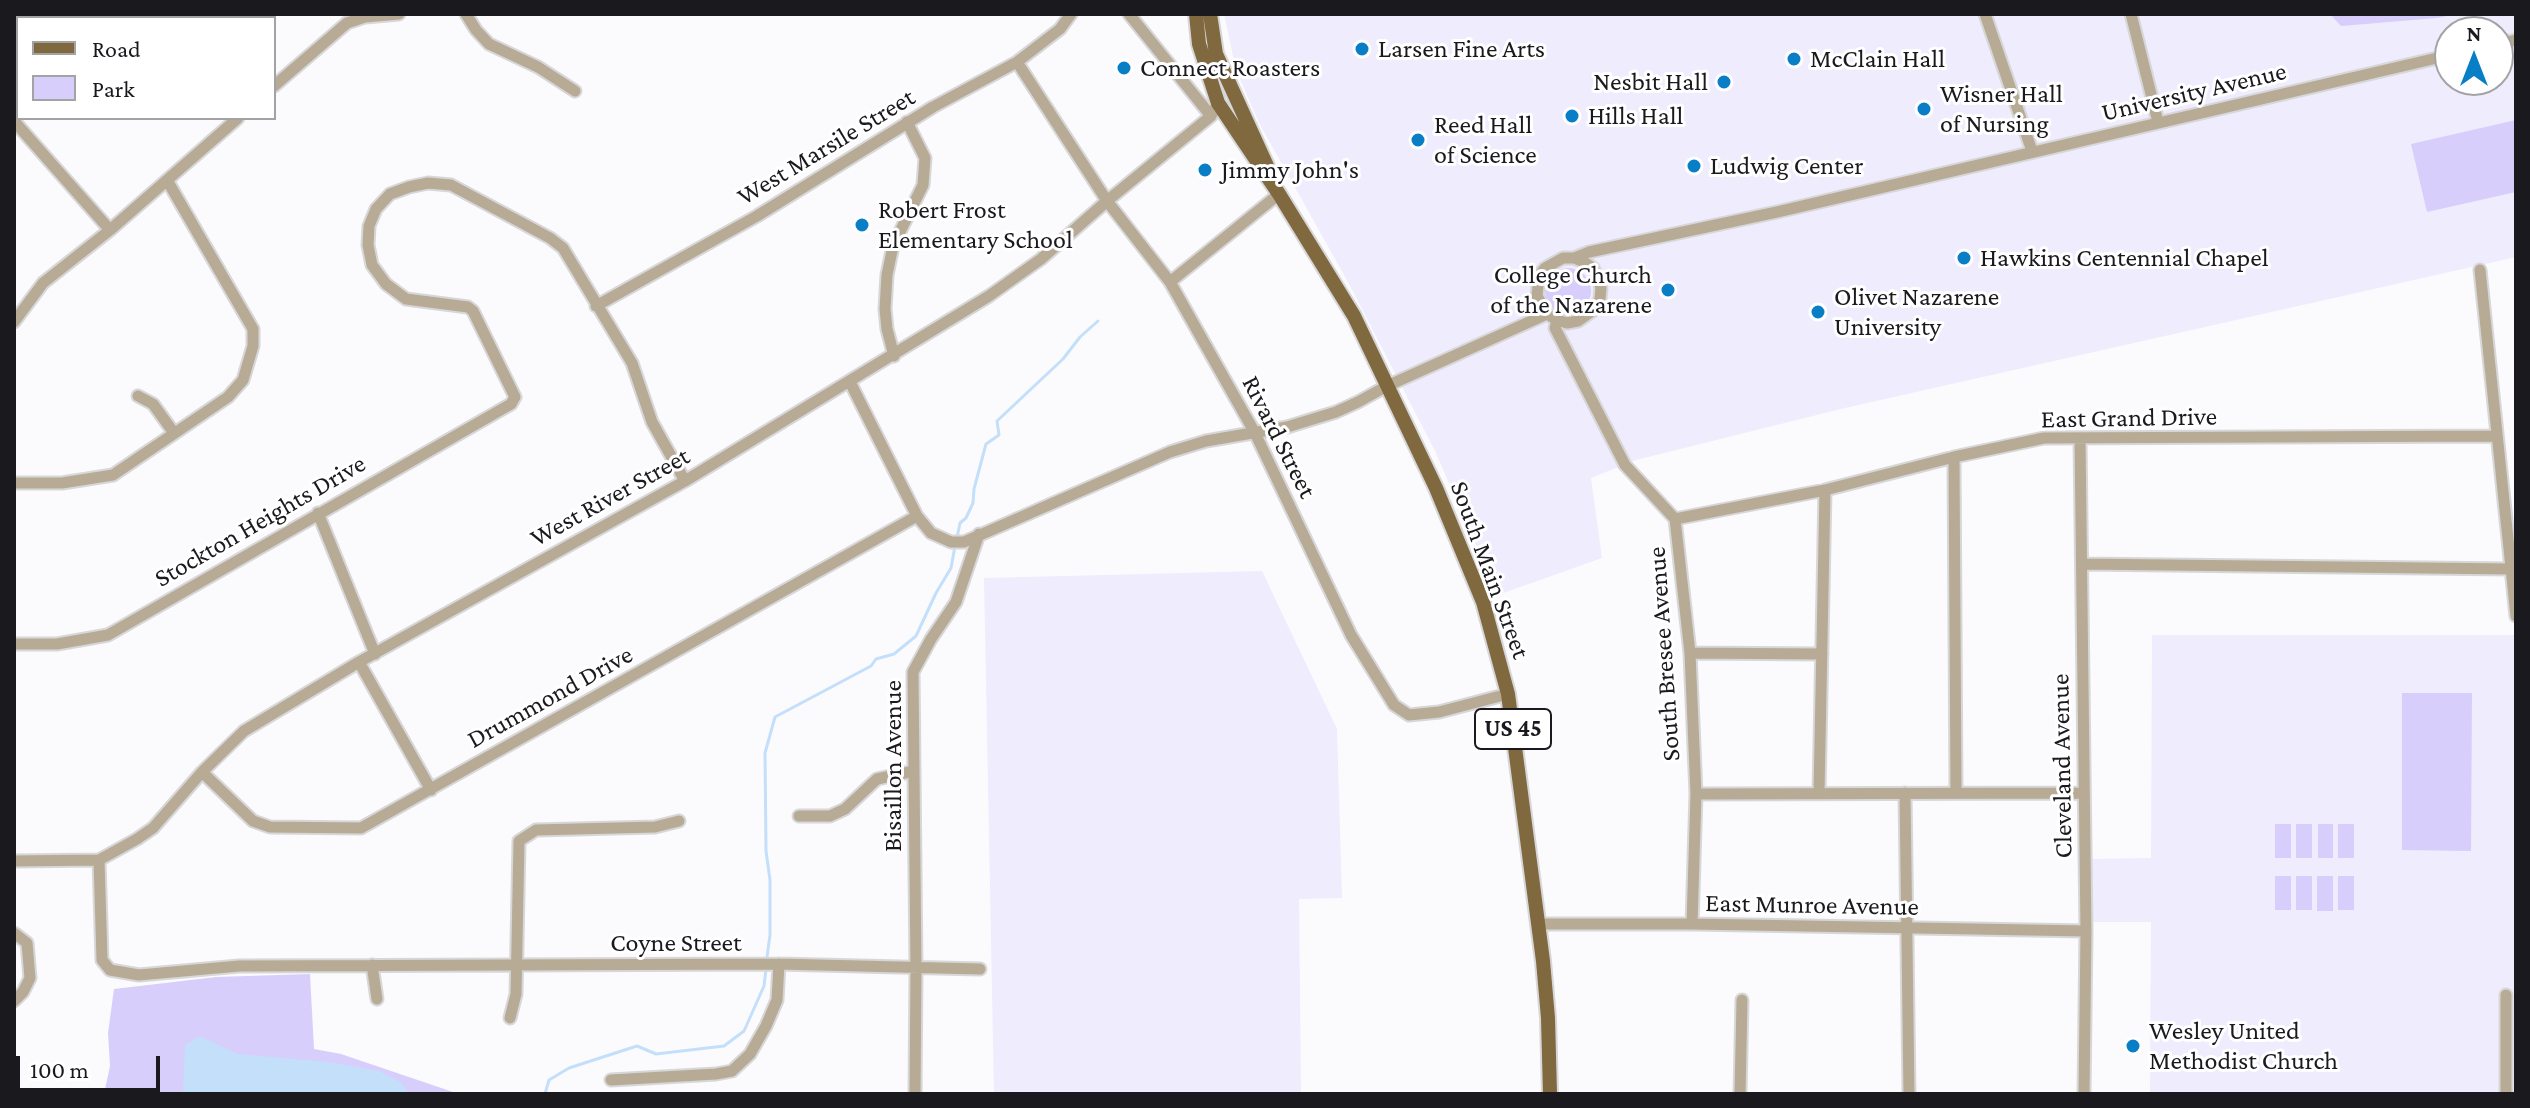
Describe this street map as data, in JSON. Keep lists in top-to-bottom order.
{
  "streets": {
    "main road": ["South Main Street", "US 45"],
    "street": [
      "University Avenue",
      "West Marsile Street",
      "East Grand Drive",
      "Rivard Street",
      "West River Street",
      "Stockton Heights Drive",
      "South Bresee Avenue",
      "Drummond Drive",
      "Bisaillon Avenue",
      "Cleveland Avenue",
      "East Munroe Avenue",
      "Coyne Street"
    ]
  },
  "crossings": [
    ["University Avenue", "South Bresee Avenue"],
    ["West Marsile Street", "Rivard Street"],
    ["West Marsile Street", "Stockton Heights Drive"],
    ["East Grand Drive", "South Bresee Avenue"],
    ["East Grand Drive", "Cleveland Avenue"],
    ["Rivard Street", "West River Street"],
    ["Rivard Street", "South Main Street"],
    ["West River Street", "South Main Street"],
    ["West River Street", "Drummond Drive"],
    ["West River Street", "Coyne Street"],
    ["South Main Street", "East Munroe Avenue"],
    ["South Bresee Avenue", "East Munroe Avenue"],
    ["Bisaillon Avenue", "Coyne Street"],
    ["Cleveland Avenue", "East Munroe Avenue"]
  ],
  "places": [
    "Larsen Fine Arts",
    "McClain Hall",
    "Connect Roasters",
    "Nesbit Hall",
    "Wisner Hall of Nursing",
    "Hills Hall",
    "Reed Hall of Science",
    "Ludwig Center",
    "Jimmy John's",
    "Robert Frost Elementary School",
    "Hawkins Centennial Chapel",
    "College Church of the Nazarene",
    "Olivet Nazarene University",
    "Wesley United Methodist Church"
  ],
  "legend": ["Road", "Park"],
  "scale_bar": "100 m",
  "north": "top"
}
